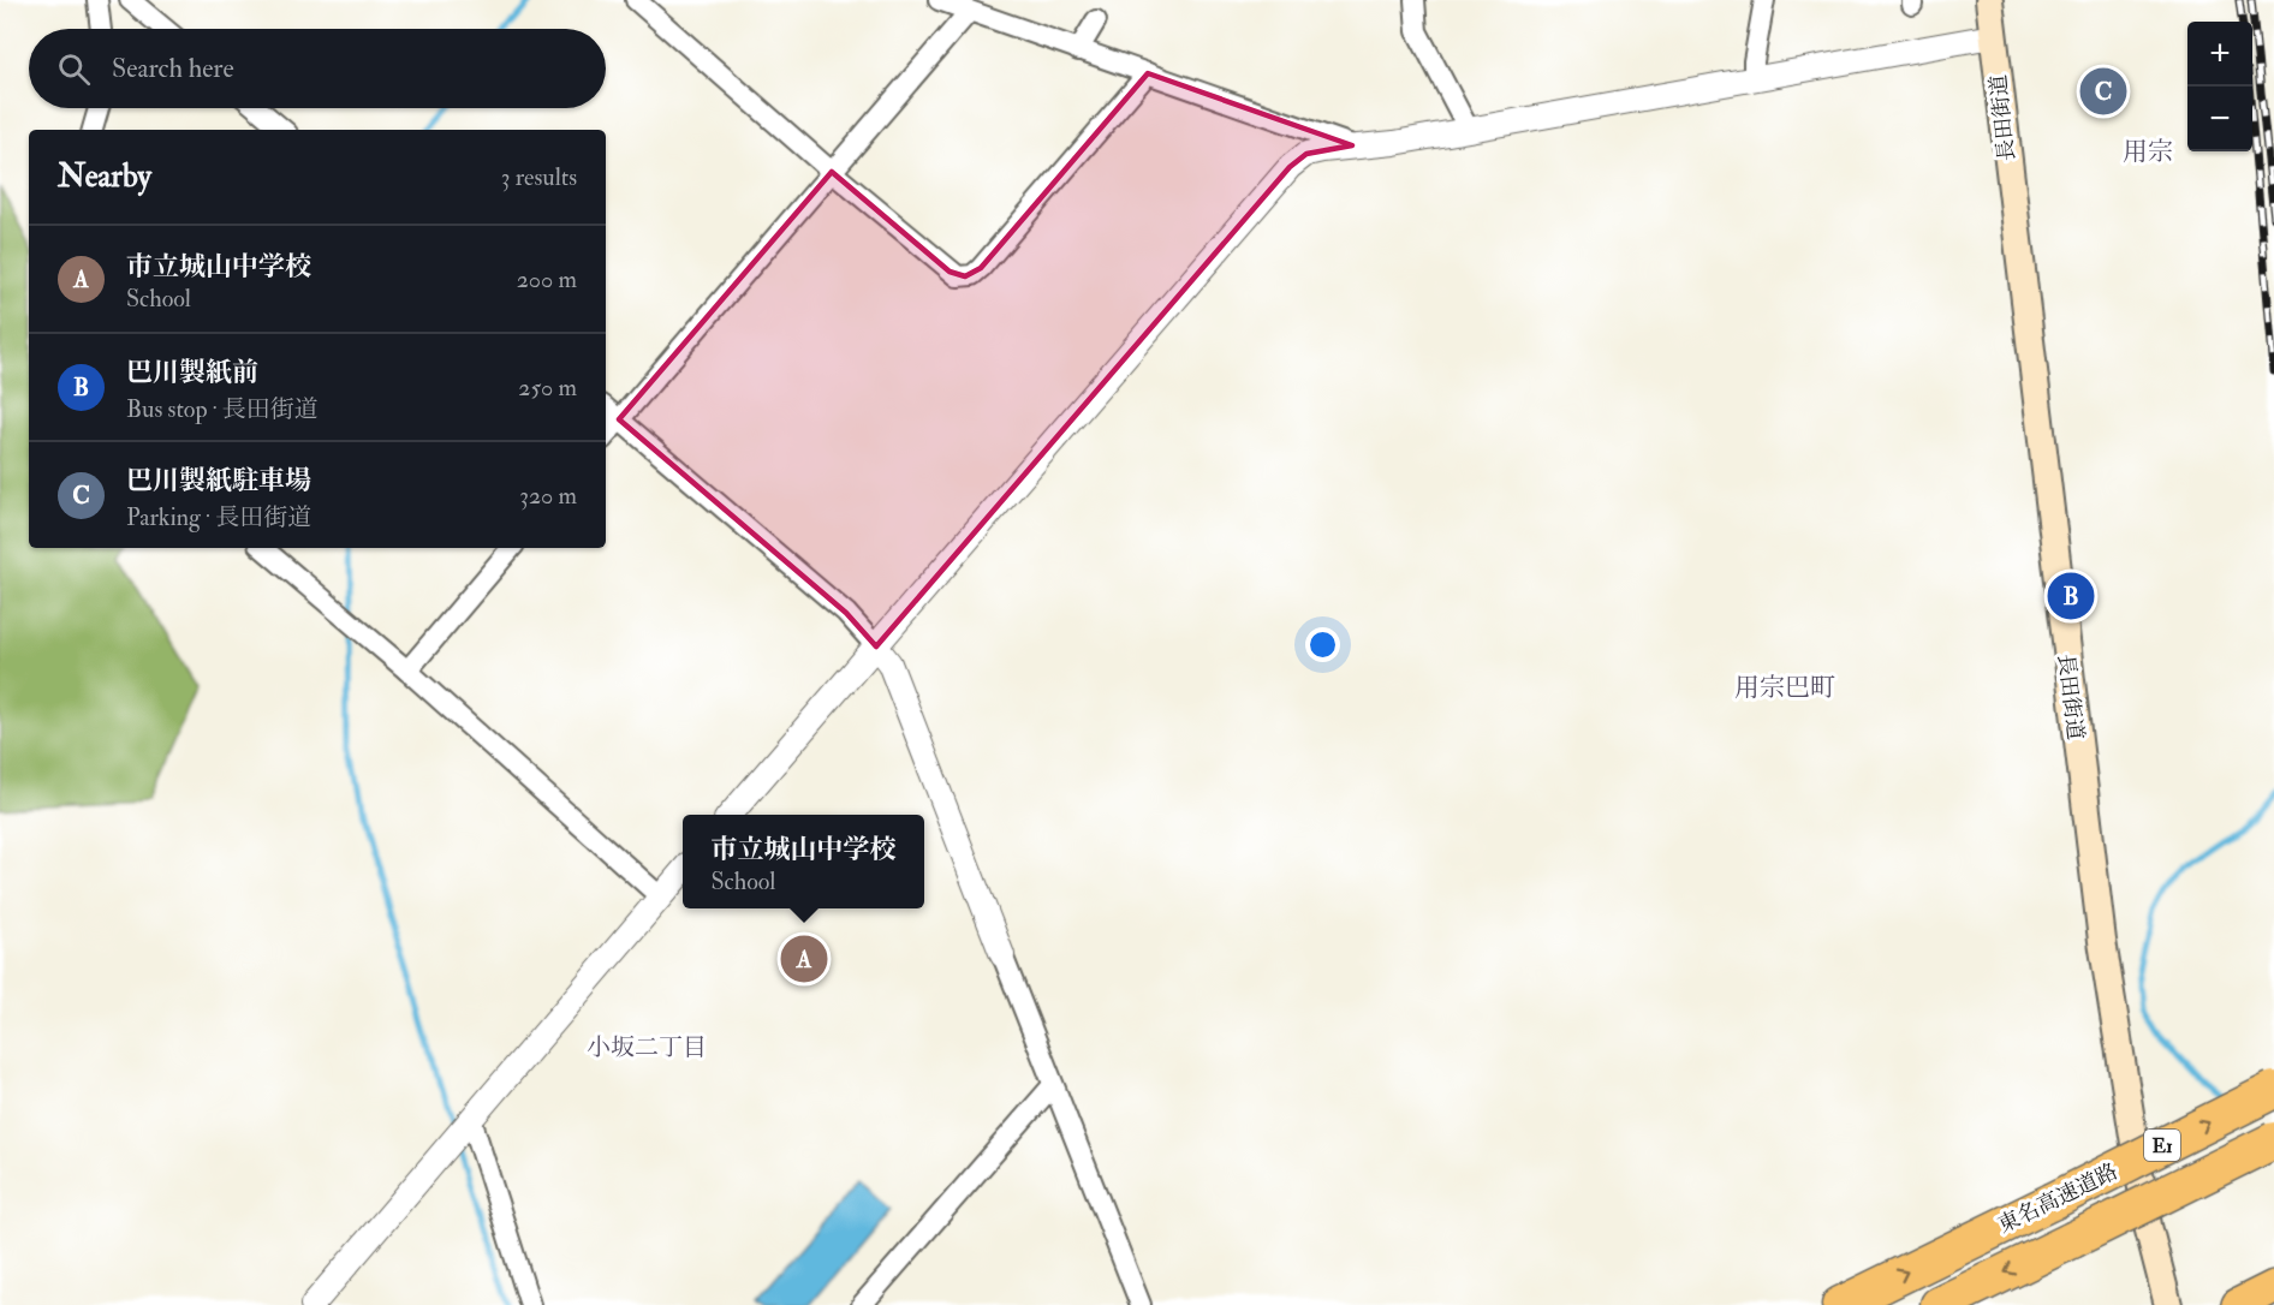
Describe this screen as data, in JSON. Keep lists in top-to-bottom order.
{
  "streets": {
    "highway": ["E1", "東名高速道路"],
    "main road": ["長田街道"]
  },
  "districts": ["用宗", "用宗巴町", "小坂二丁目"],
  "page": {
    "map_buttons": ["+", "−"],
    "search": "Search here",
    "pins": ["C", "B", "A"],
    "heading": ["Nearby", "3 results"],
    "list": [
      {
        "mark": "A",
        "name": "市立城山中学校",
        "note": "School",
        "value": "200 m"
      },
      {
        "mark": "B",
        "name": "巴川製紙前",
        "note": "Bus stop · 長田街道",
        "value": "250 m"
      },
      {
        "mark": "C",
        "name": "巴川製紙駐車場",
        "note": "Parking · 長田街道",
        "value": "320 m"
      }
    ],
    "popup": ["市立城山中学校", "School"]
  }
}
